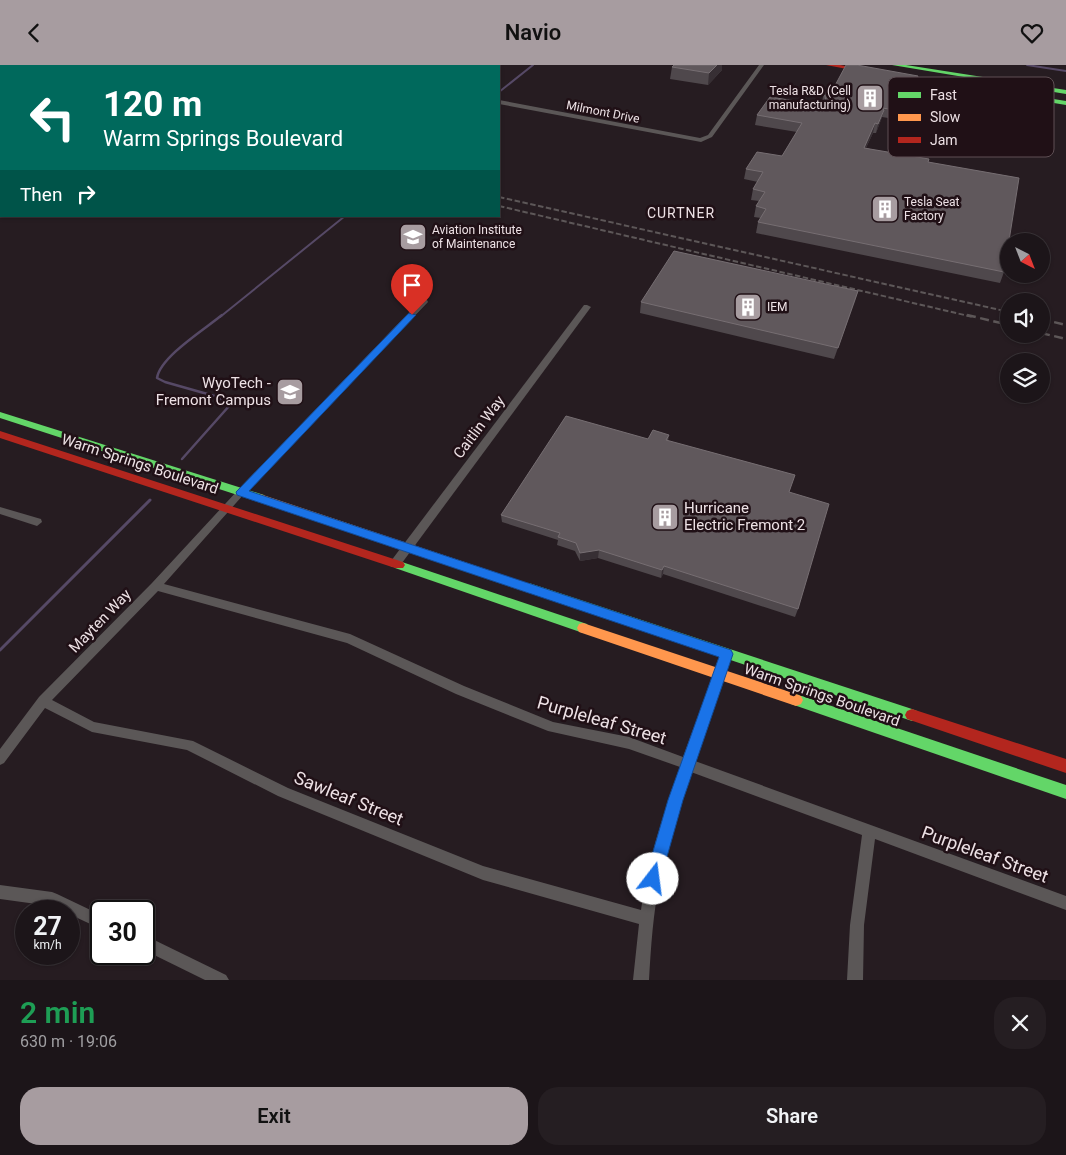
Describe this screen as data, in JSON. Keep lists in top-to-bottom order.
{
  "streets": {
    "main road": ["Warm Springs Boulevard"],
    "street": [
      "Milmont Drive",
      "Caitlin Way",
      "Mayten Way",
      "Purpleleaf Street",
      "Sawleaf Street"
    ]
  },
  "crossings": [
    ["Caitlin Way", "Warm Springs Boulevard"],
    ["Warm Springs Boulevard", "Mayten Way"],
    ["Mayten Way", "Purpleleaf Street"],
    ["Mayten Way", "Sawleaf Street"]
  ],
  "districts": ["CURTNER"],
  "places": {
    "building": [
      "Tesla R&D (Cell manufacturing)",
      "Tesla Seat Factory",
      "IEM",
      "Hurricane Electric Fremont 2"
    ],
    "school or university": ["Aviation Institute of Maintenance", "WyoTech - Fremont Campus"]
  },
  "legend": ["Fast", "Slow", "Jam"],
  "north": "bottom right",
  "page": {
    "header": "Navio",
    "turn": ["120 m", "Warm Springs Boulevard"],
    "then": "Then",
    "speed": "27 km/h",
    "limit": "30",
    "heading": ["2 min", "630 m · 19:06"],
    "buttons": ["Exit", "Share"]
  }
}
